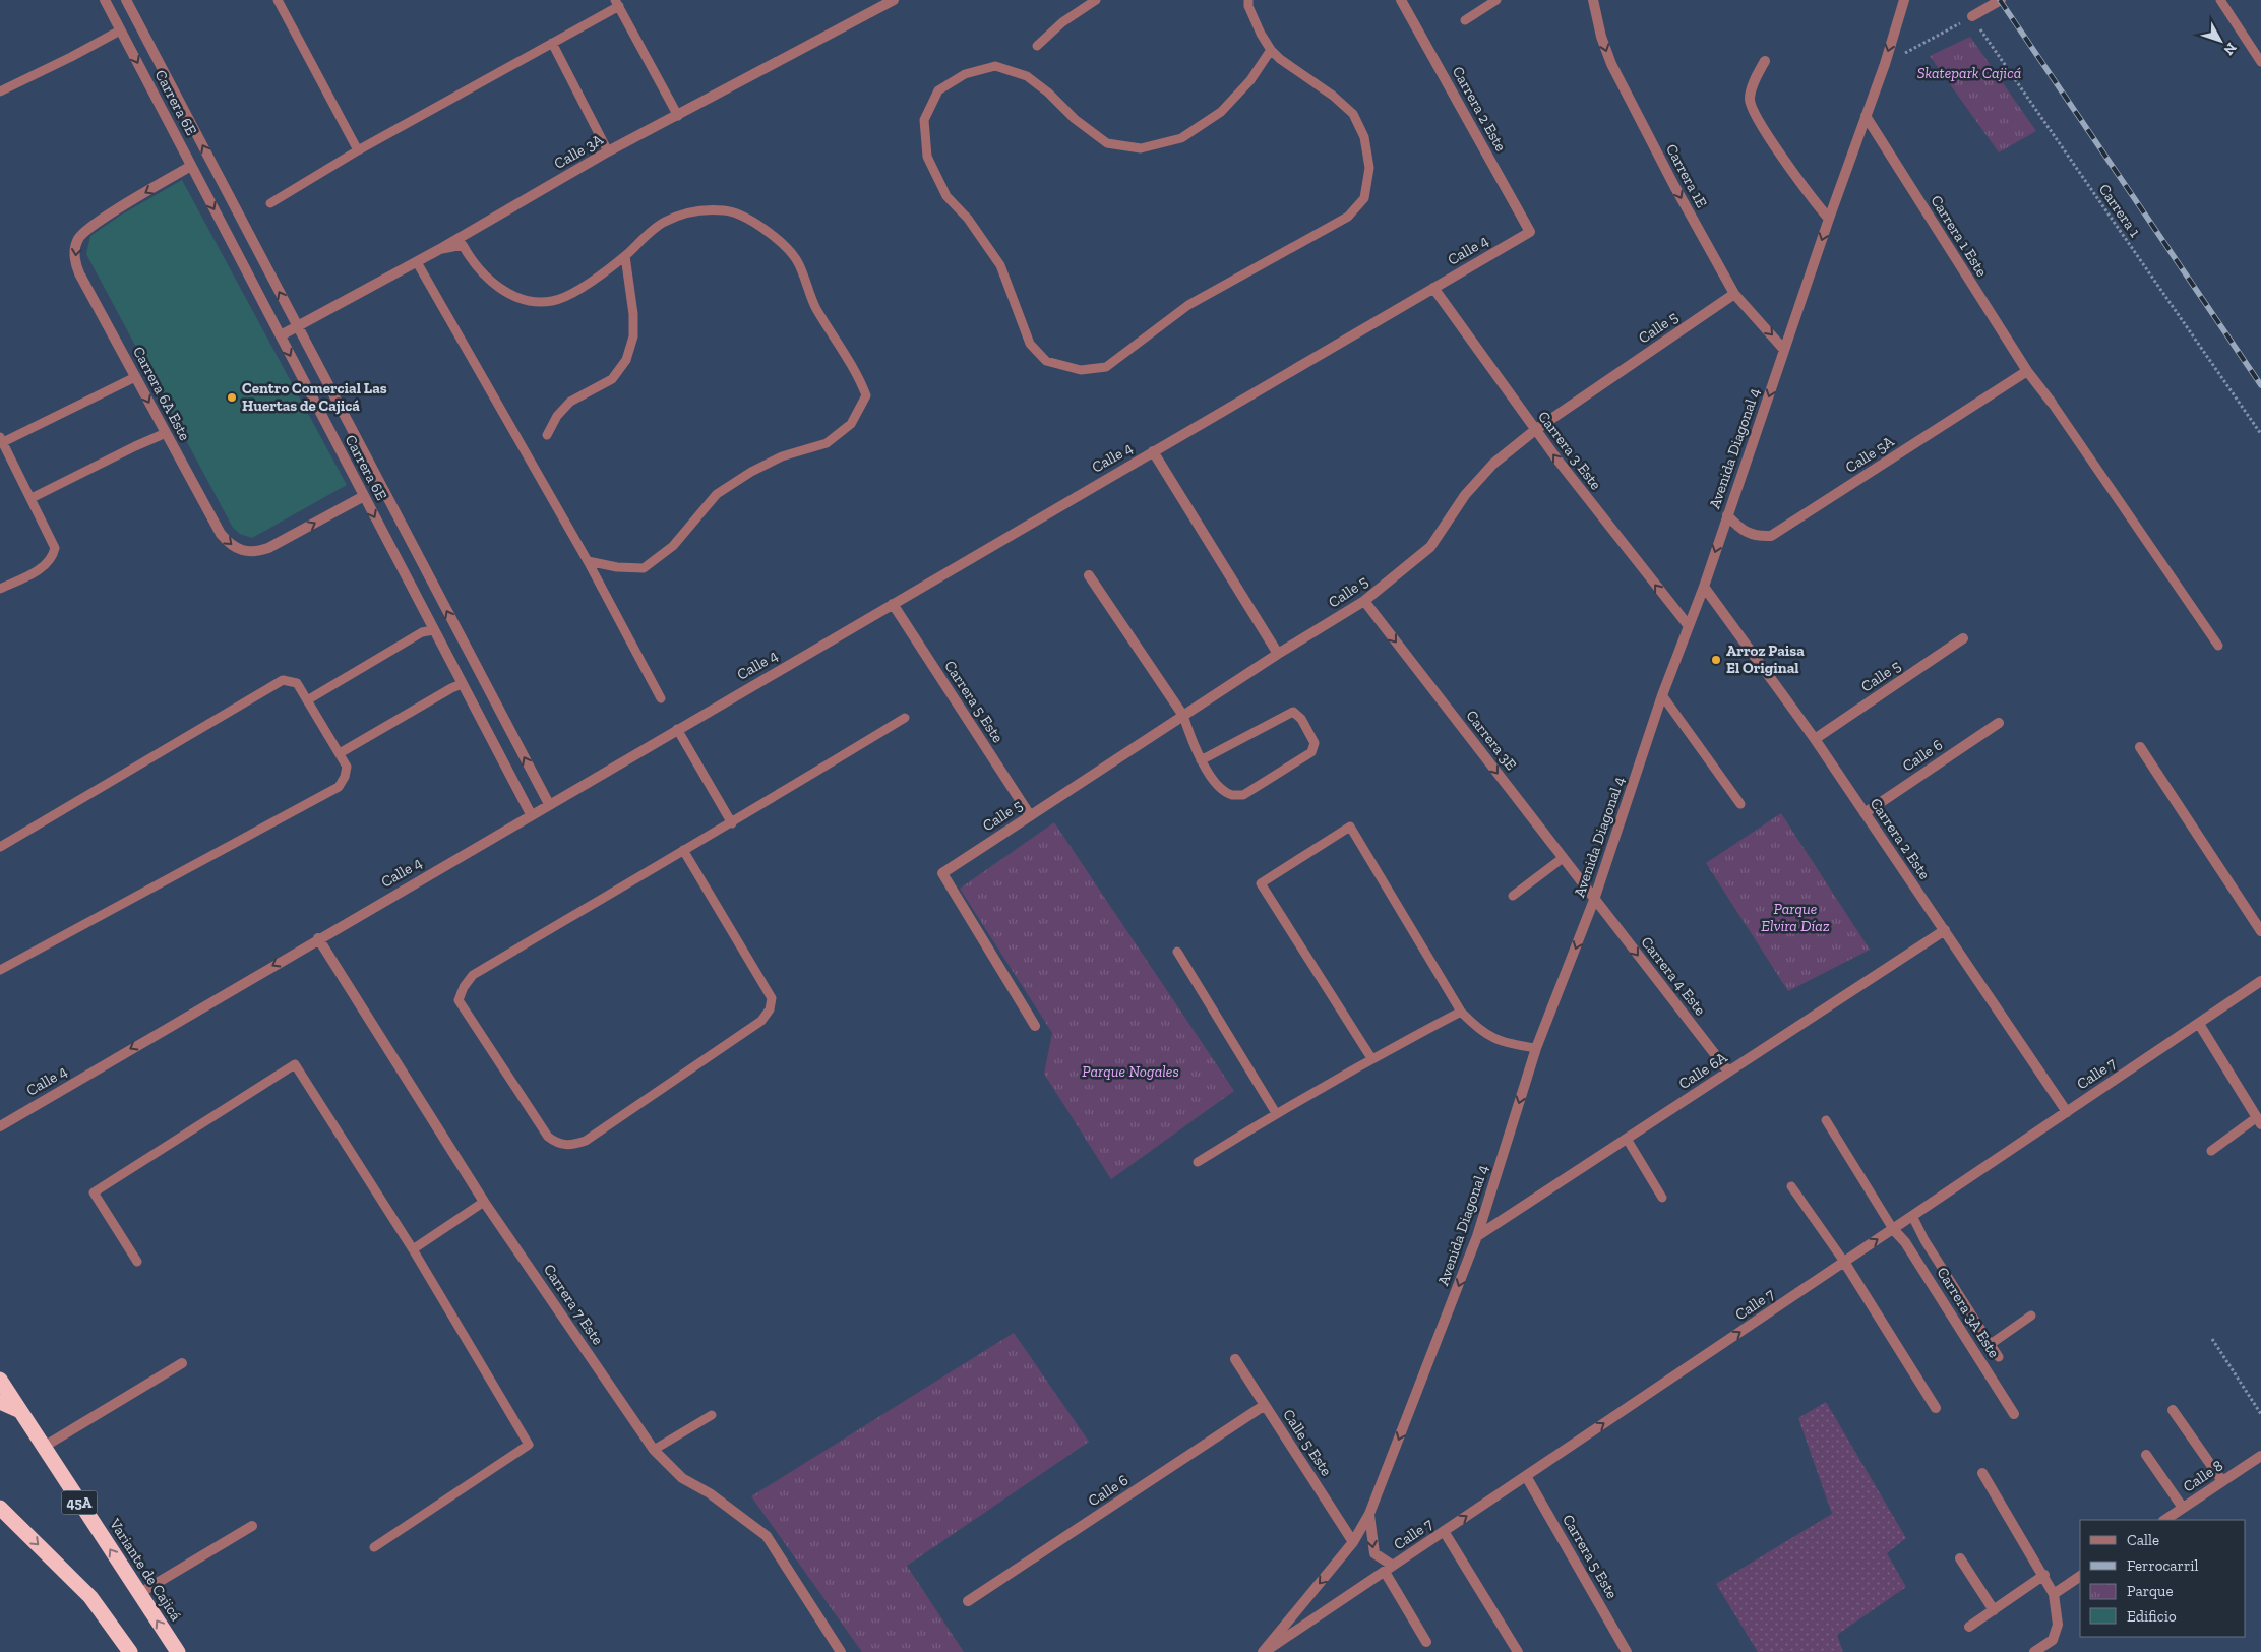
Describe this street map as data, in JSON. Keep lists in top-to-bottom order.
{
  "streets": {
    "highway": ["45A", "Variante de Cajicá"],
    "street": [
      "Carrera 6E",
      "Carrera 2 Este",
      "Calle 3A",
      "Carrera 1E",
      "Carrera 1 Este",
      "Calle 4",
      "Calle 5",
      "Carrera 6A Este",
      "Avenida Diagonal 4",
      "Carrera 3 Este",
      "Calle 5A",
      "Carrera 5 Este",
      "Carrera 3E",
      "Calle 6",
      "Carrera 4 Este",
      "Calle 6A",
      "Calle 7",
      "Carrera 7 Este",
      "Carrera 3A Este",
      "Calle 5 Este",
      "Calle 8"
    ],
    "path": ["Carrera 1"]
  },
  "crossings": [
    ["Carrera 6E", "Calle 3A"],
    ["Carrera 6E", "Calle 4"],
    ["Carrera 6E", "Carrera 6A Este"],
    ["Carrera 2 Este", "Calle 4"],
    ["Carrera 2 Este", "Calle 5"],
    ["Carrera 2 Este", "Avenida Diagonal 4"],
    ["Carrera 2 Este", "Calle 6"],
    ["Carrera 2 Este", "Calle 6A"],
    ["Carrera 2 Este", "Calle 7"],
    ["Carrera 1E", "Calle 5"],
    ["Carrera 1E", "Avenida Diagonal 4"],
    ["Carrera 1 Este", "Avenida Diagonal 4"],
    ["Carrera 1 Este", "Calle 5A"],
    ["Calle 4", "Carrera 3 Este"],
    ["Calle 4", "Carrera 5 Este"],
    ["Calle 4", "Carrera 7 Este"],
    ["Calle 5", "Carrera 3 Este"],
    ["Calle 5", "Carrera 5 Este"],
    ["Calle 5", "Carrera 3E"],
    ["Avenida Diagonal 4", "Carrera 3 Este"],
    ["Avenida Diagonal 4", "Calle 5A"],
    ["Avenida Diagonal 4", "Carrera 3E"],
    ["Avenida Diagonal 4", "Carrera 4 Este"],
    ["Avenida Diagonal 4", "Calle 6A"],
    ["Avenida Diagonal 4", "Calle 7"],
    ["Avenida Diagonal 4", "Calle 5 Este"],
    ["Carrera 5 Este", "Calle 7"],
    ["Carrera 3E", "Carrera 4 Este"],
    ["Calle 6", "Calle 5 Este"],
    ["Carrera 4 Este", "Calle 6A"],
    ["Calle 7", "Carrera 3A Este"]
  ],
  "one_way": [
    "Carrera 1E",
    "Avenida Diagonal 4",
    "Carrera 3 Este",
    "Carrera 3E",
    "Carrera 4 Este",
    "Calle 7"
  ],
  "parks": ["Skatepark Cajicá", "Parque Elvira Díaz", "Parque Nogales"],
  "places": ["Centro Comercial Las Huertas de Cajicá", "Arroz Paisa El Original"],
  "legend": [
    "Calle",
    "Ferrocarril",
    "Parque",
    "Edificio"
  ],
  "north": "bottom right"
}
